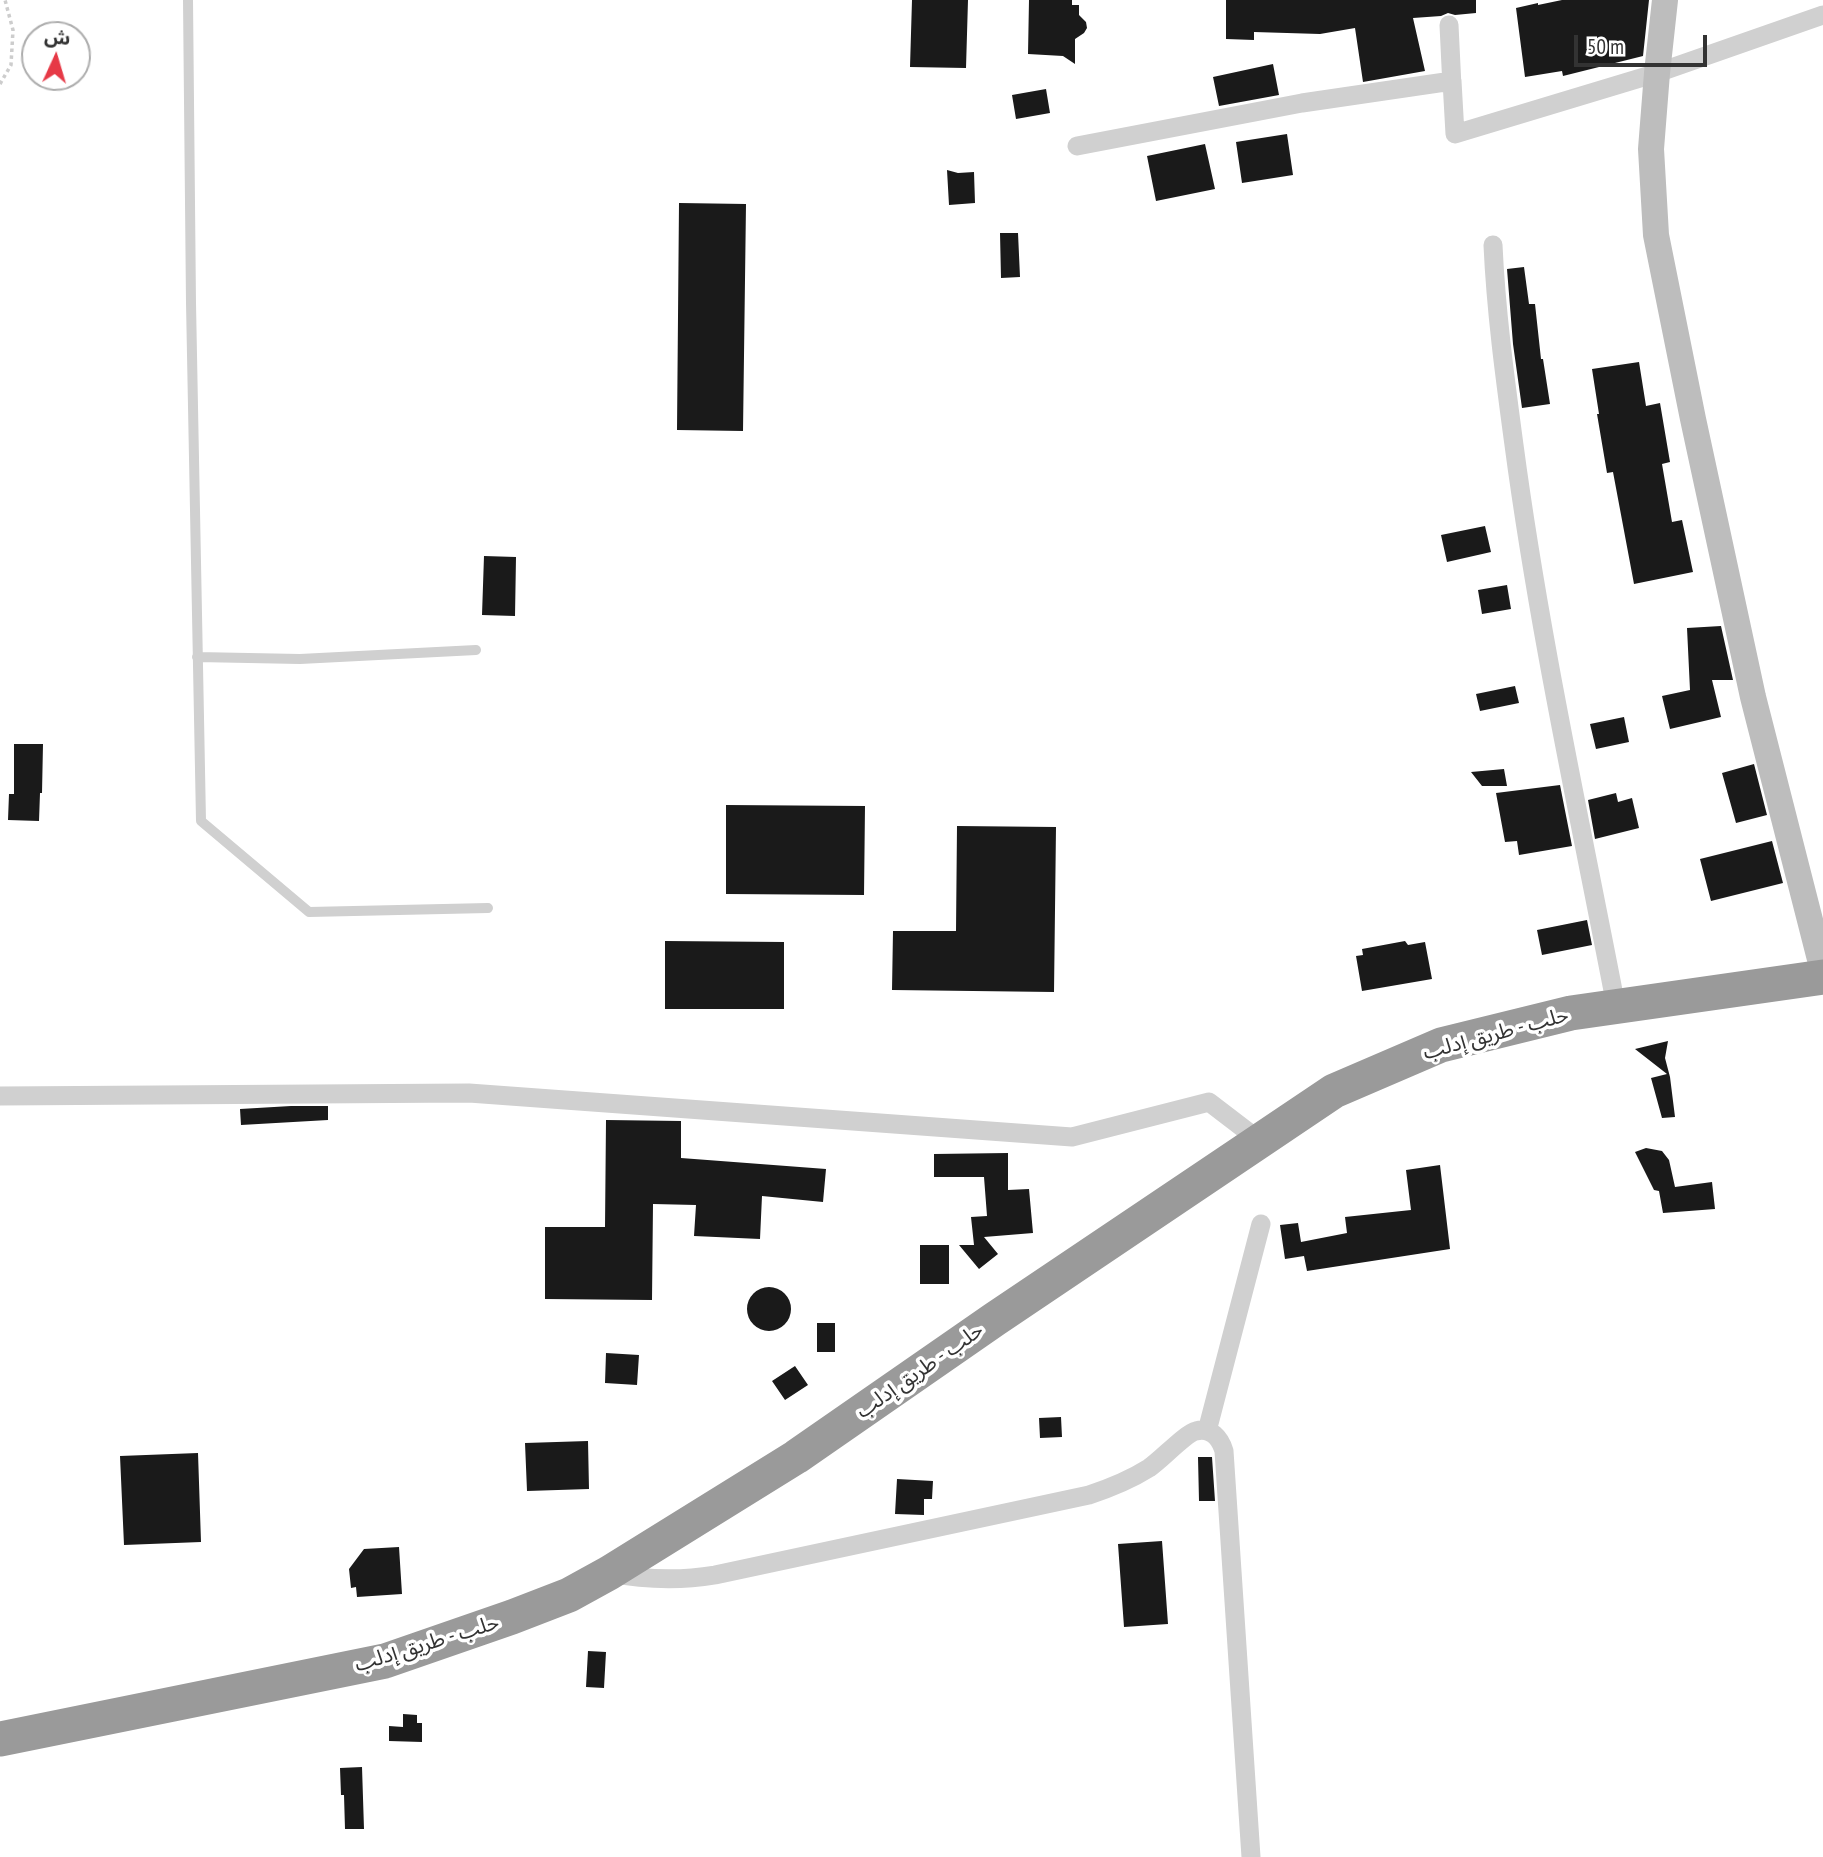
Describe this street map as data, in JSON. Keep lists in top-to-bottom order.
{
  "streets": {
    "highway": ["حلب - طريق إدلب"]
  },
  "scale_bar": "50 m",
  "north": "top"
}
